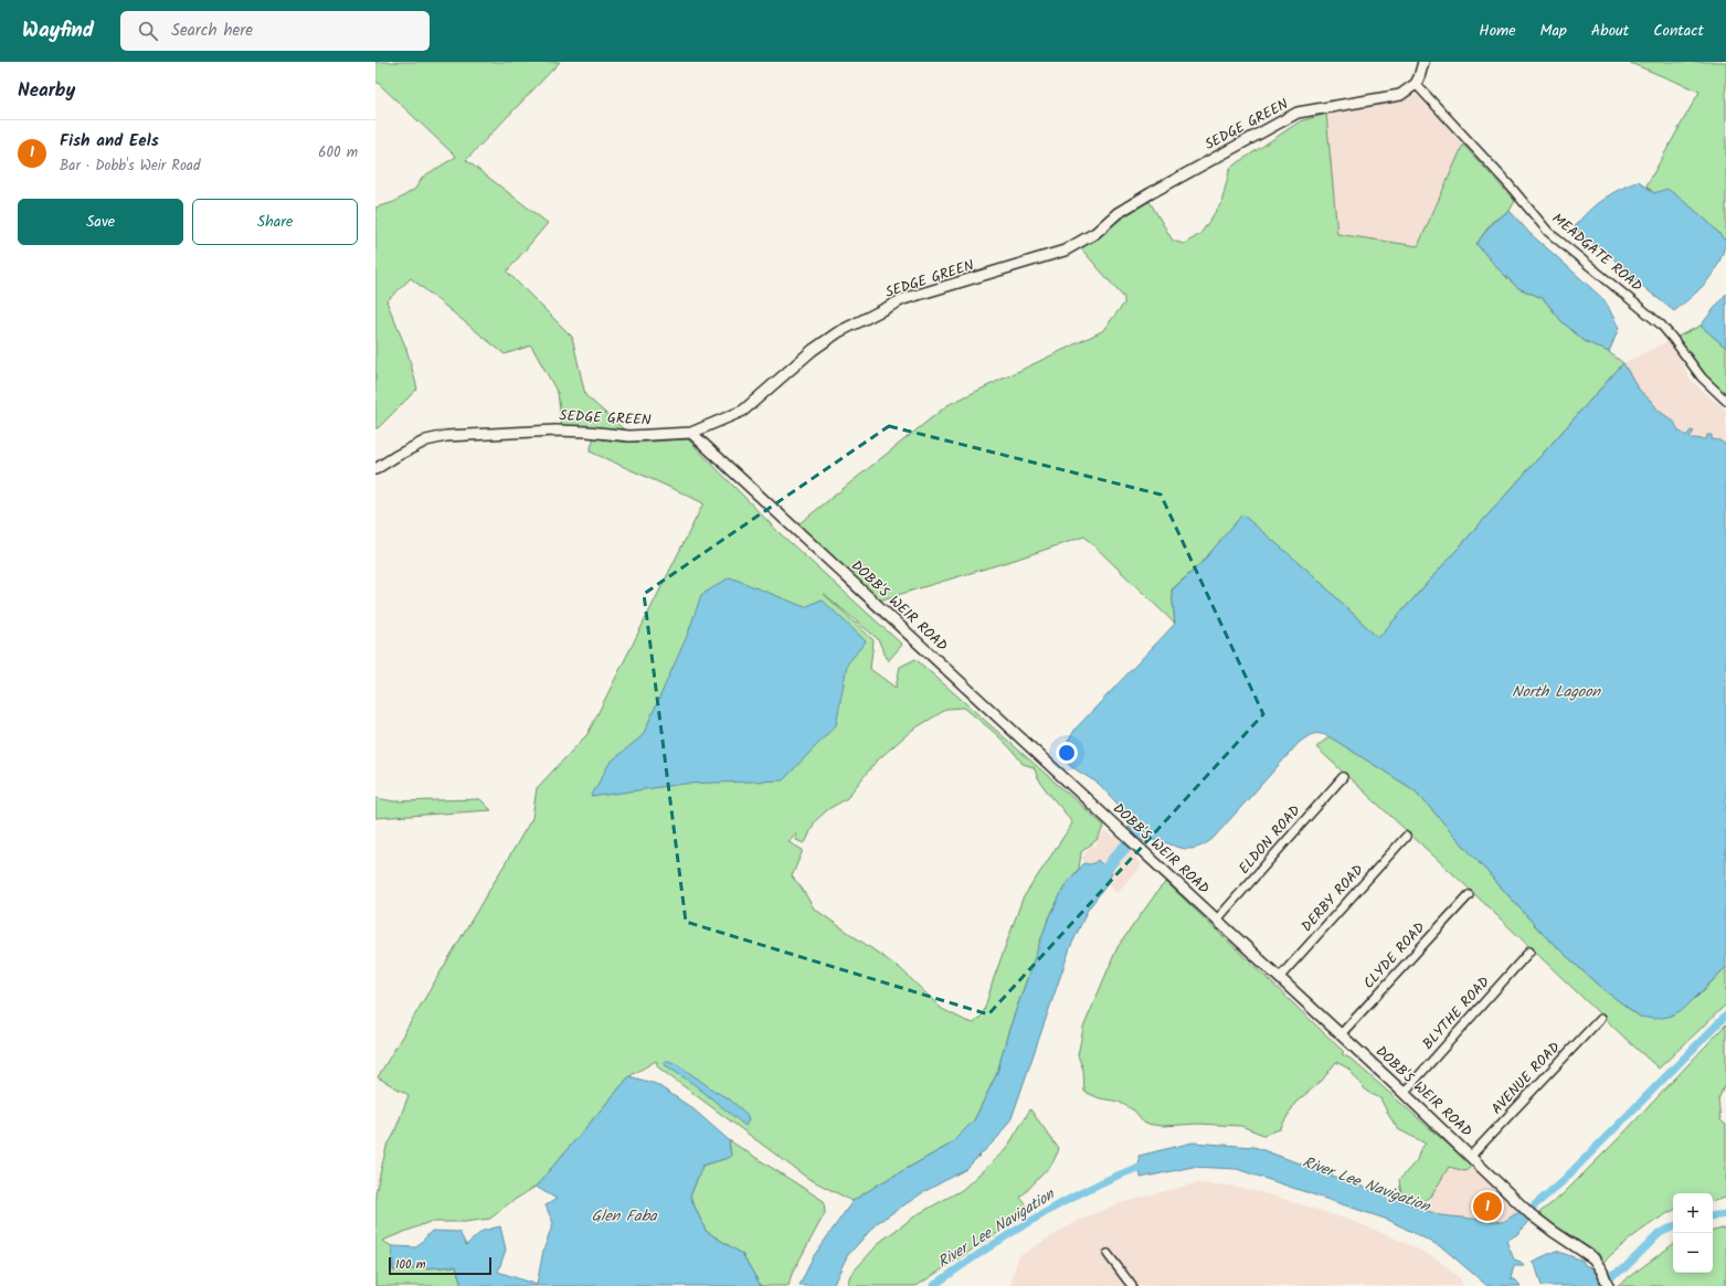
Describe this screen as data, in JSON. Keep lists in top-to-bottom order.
{
  "streets": {
    "street": [
      "SEDGE GREEN",
      "MEADGATE ROAD",
      "DOBB'S WEIR ROAD",
      "ELDON ROAD",
      "DERBY ROAD",
      "CLYDE ROAD",
      "BLYTHE ROAD",
      "AVENUE ROAD"
    ]
  },
  "crossings": [
    ["SEDGE GREEN", "MEADGATE ROAD"],
    ["SEDGE GREEN", "DOBB'S WEIR ROAD"],
    ["DOBB'S WEIR ROAD", "ELDON ROAD"],
    ["DOBB'S WEIR ROAD", "DERBY ROAD"],
    ["DOBB'S WEIR ROAD", "CLYDE ROAD"],
    ["DOBB'S WEIR ROAD", "BLYTHE ROAD"],
    ["DOBB'S WEIR ROAD", "AVENUE ROAD"]
  ],
  "water": ["North Lagoon", "River Lee Navigation", "Glen Faba"],
  "scale_bar": "100 m",
  "page": {
    "header": "Wayfind",
    "search": "Search here",
    "nav": [
      "Home",
      "Map",
      "About",
      "Contact"
    ],
    "heading": "Nearby",
    "list": [
      {
        "mark": "1",
        "name": "Fish and Eels",
        "note": "Bar · Dobb's Weir Road",
        "value": "600 m"
      }
    ],
    "buttons": ["Save", "Share"],
    "pins": "1",
    "map_buttons": ["+", "−"],
    "scale": "100 m"
  }
}
